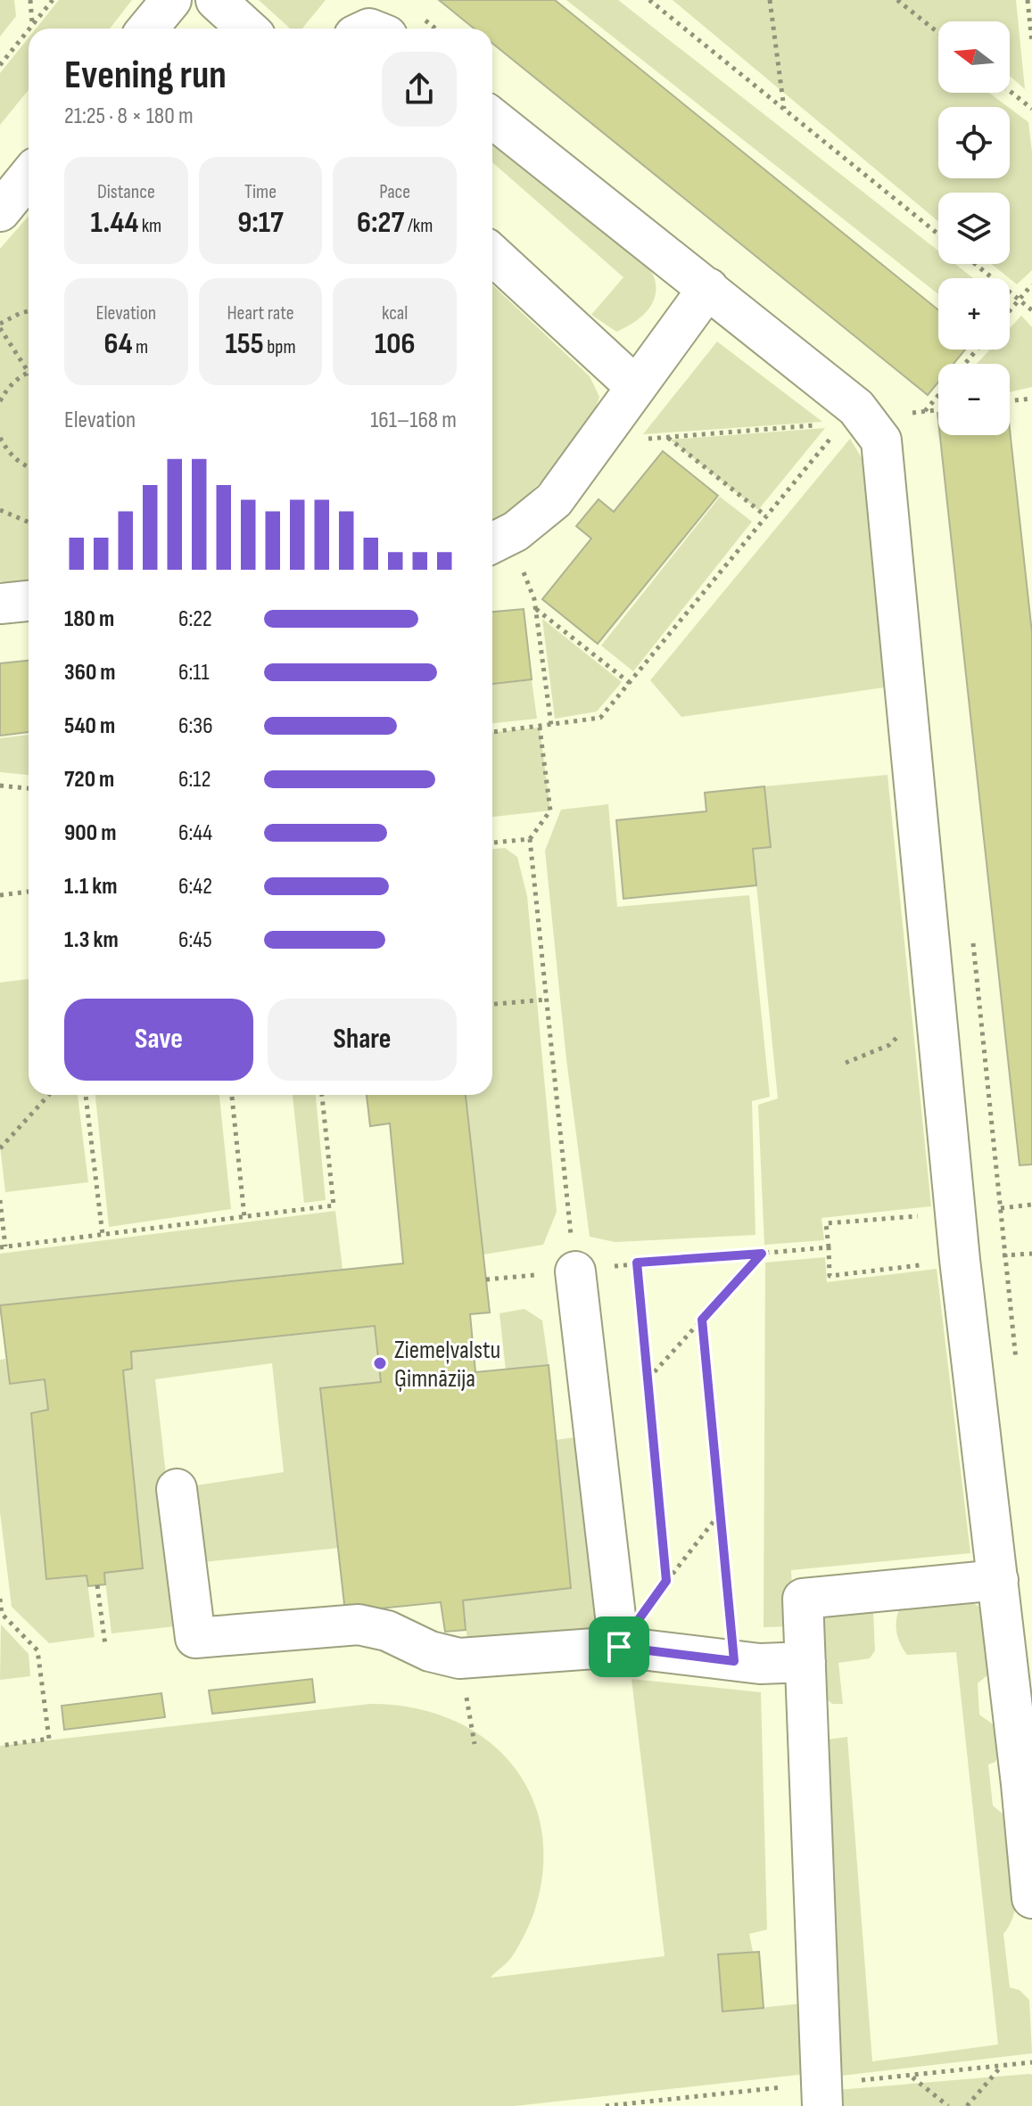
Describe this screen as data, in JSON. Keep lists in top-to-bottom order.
{
  "places": ["Ziemeļvalstu Ģimnāzija"],
  "north": "left",
  "page": {
    "map_buttons": ["+", "−"],
    "heading": ["Evening run", "21:25 · 8 × 180 m"],
    "stats": [
      ["Distance", "1.44 km"],
      ["Time", "9:17"],
      ["Pace", "6:27 /km"],
      ["Elevation", "64 m"],
      ["Heart rate", "155 bpm"],
      ["kcal", "106"]
    ],
    "chart": ["Elevation", "161–168 m"],
    "list": [
      {
        "name": "180 m",
        "note": "6:22"
      },
      {
        "name": "360 m",
        "note": "6:11"
      },
      {
        "name": "540 m",
        "note": "6:36"
      },
      {
        "name": "720 m",
        "note": "6:12"
      },
      {
        "name": "900 m",
        "note": "6:44"
      },
      {
        "name": "1.1 km",
        "note": "6:42"
      },
      {
        "name": "1.3 km",
        "note": "6:45"
      }
    ],
    "buttons": ["Save", "Share"]
  }
}
